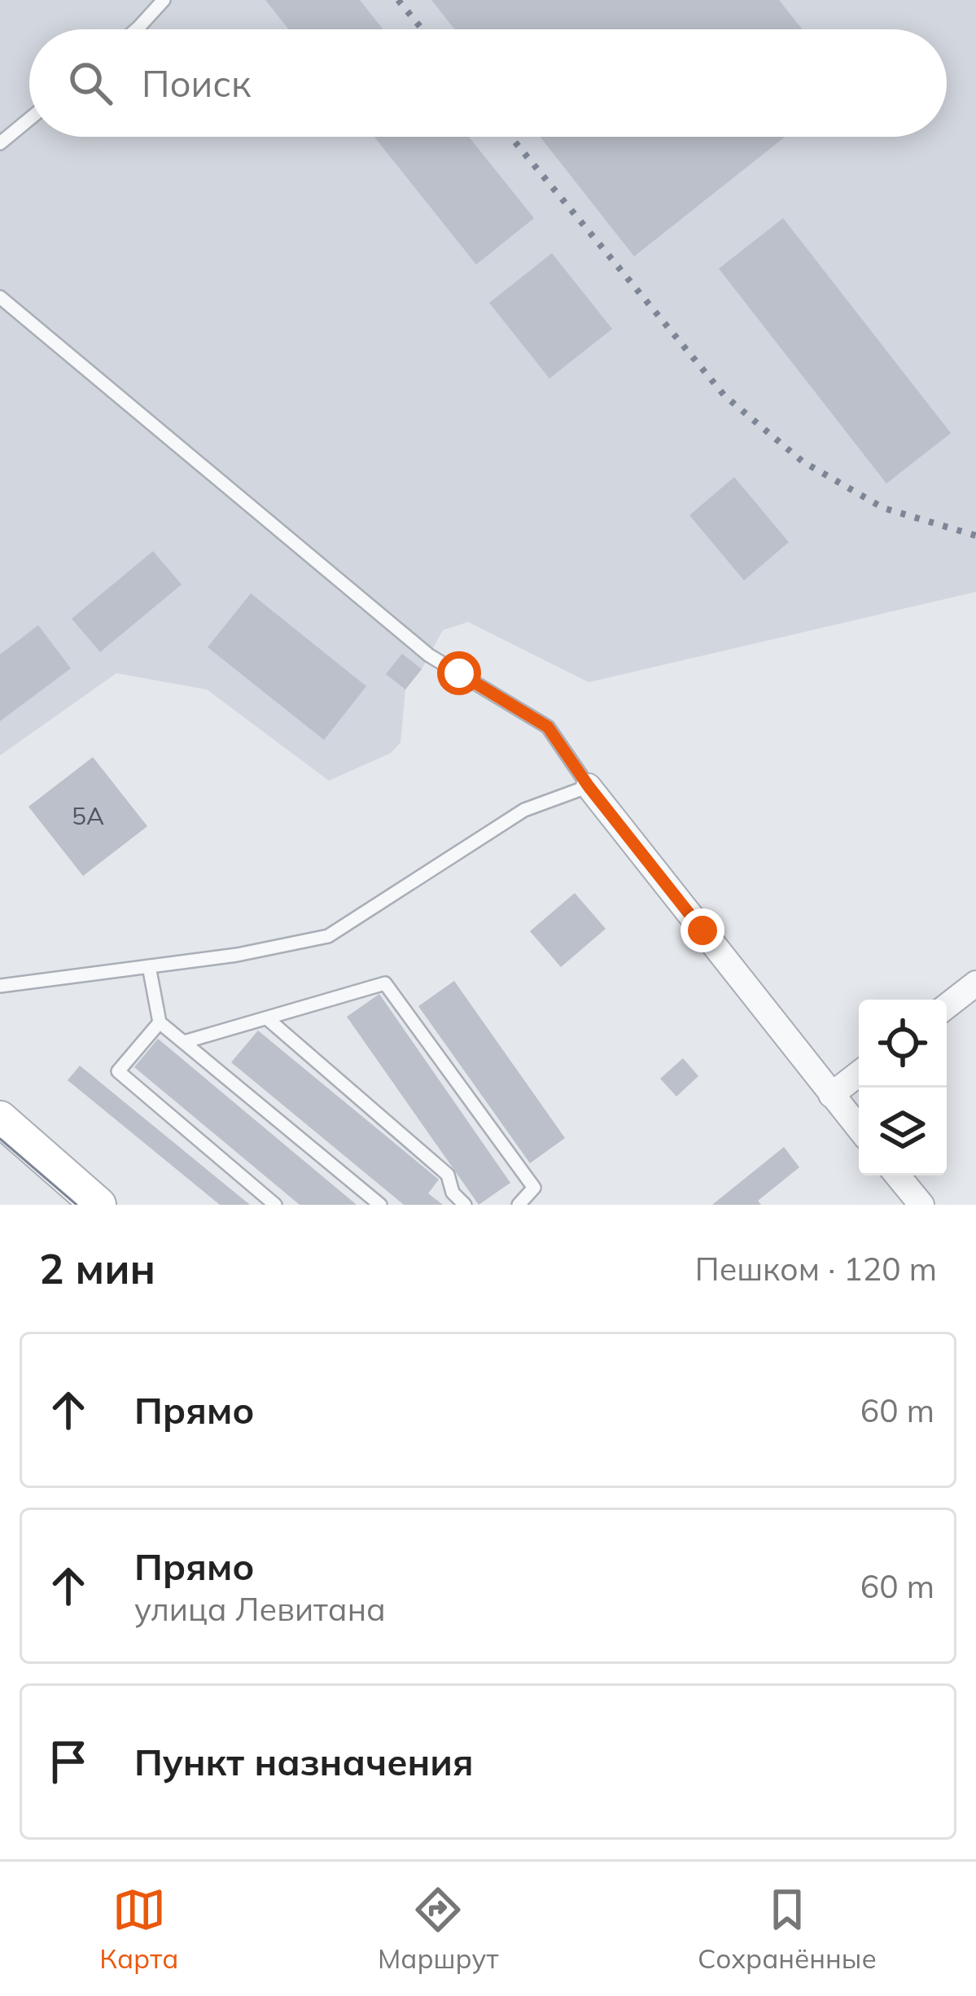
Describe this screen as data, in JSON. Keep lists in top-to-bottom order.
{
  "house_numbers": ["5А"],
  "page": {
    "search": "Поиск",
    "heading": ["2 мин", "Пешком · 120 m"],
    "list": [
      ["Прямо", "60 m"],
      ["Прямо", "улица Левитана", "60 m"],
      "Пункт назначения"
    ],
    "nav": ["Карта", "Маршрут", "Сохранённые"]
  }
}
